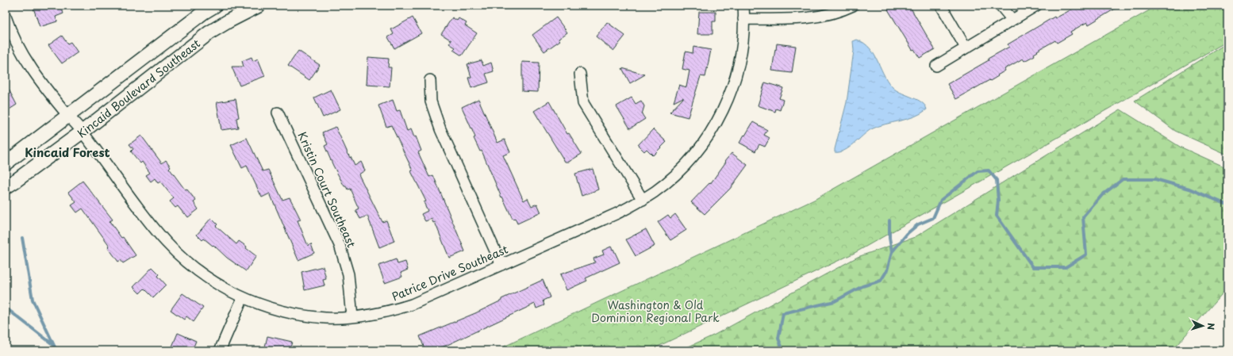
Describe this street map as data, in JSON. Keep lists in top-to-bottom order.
{
  "streets": {
    "street": ["Kincaid Boulevard Southeast", "Kristin Court Southeast", "Patrice Drive Southeast"]
  },
  "crossings": [
    ["Kincaid Boulevard Southeast", "Patrice Drive Southeast"],
    ["Kristin Court Southeast", "Patrice Drive Southeast"]
  ],
  "districts": ["Kincaid Forest"],
  "parks": ["Washington & Old Dominion Regional Park"],
  "north": "right"
}
